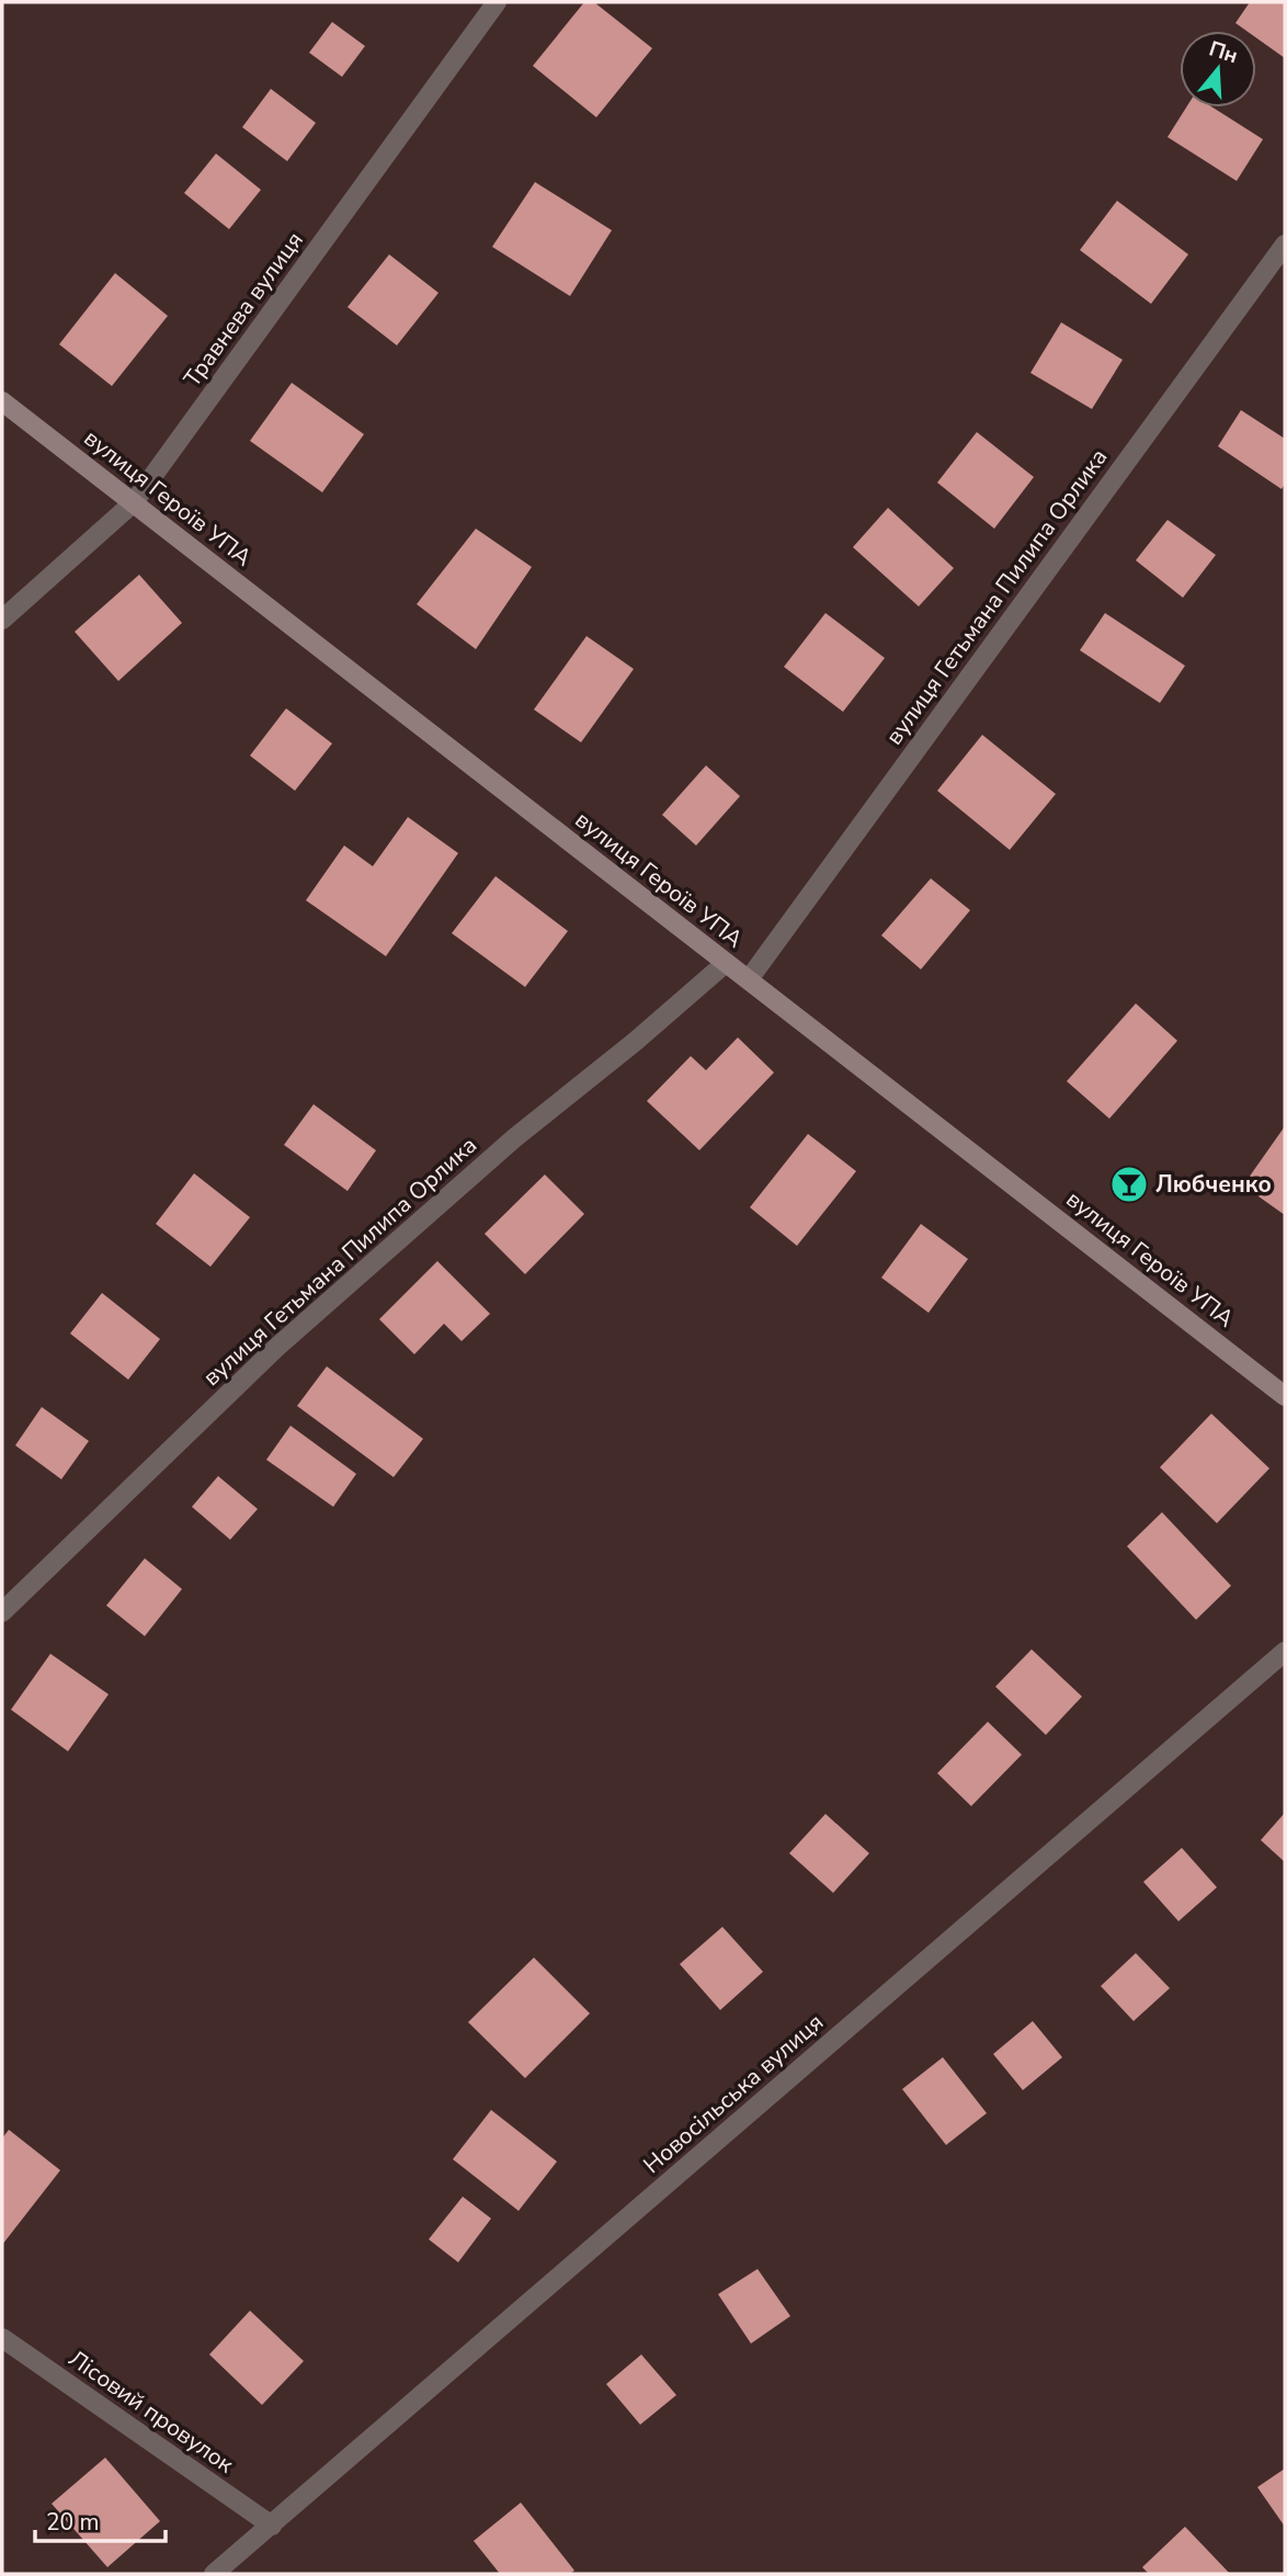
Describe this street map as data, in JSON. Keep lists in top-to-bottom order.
{
  "streets": {
    "street": [
      "Травнева вулиця",
      "вулиця Героїв УПА",
      "вулиця Гетьмана Пилипа Орлика",
      "Новосільська вулиця",
      "Лісовий провулок"
    ]
  },
  "crossings": [
    ["Травнева вулиця", "вулиця Героїв УПА"],
    ["вулиця Героїв УПА", "вулиця Гетьмана Пилипа Орлика"],
    ["Новосільська вулиця", "Лісовий провулок"]
  ],
  "places": {
    "bar": ["Любченко"]
  },
  "scale_bar": "20 m",
  "north": "top"
}
